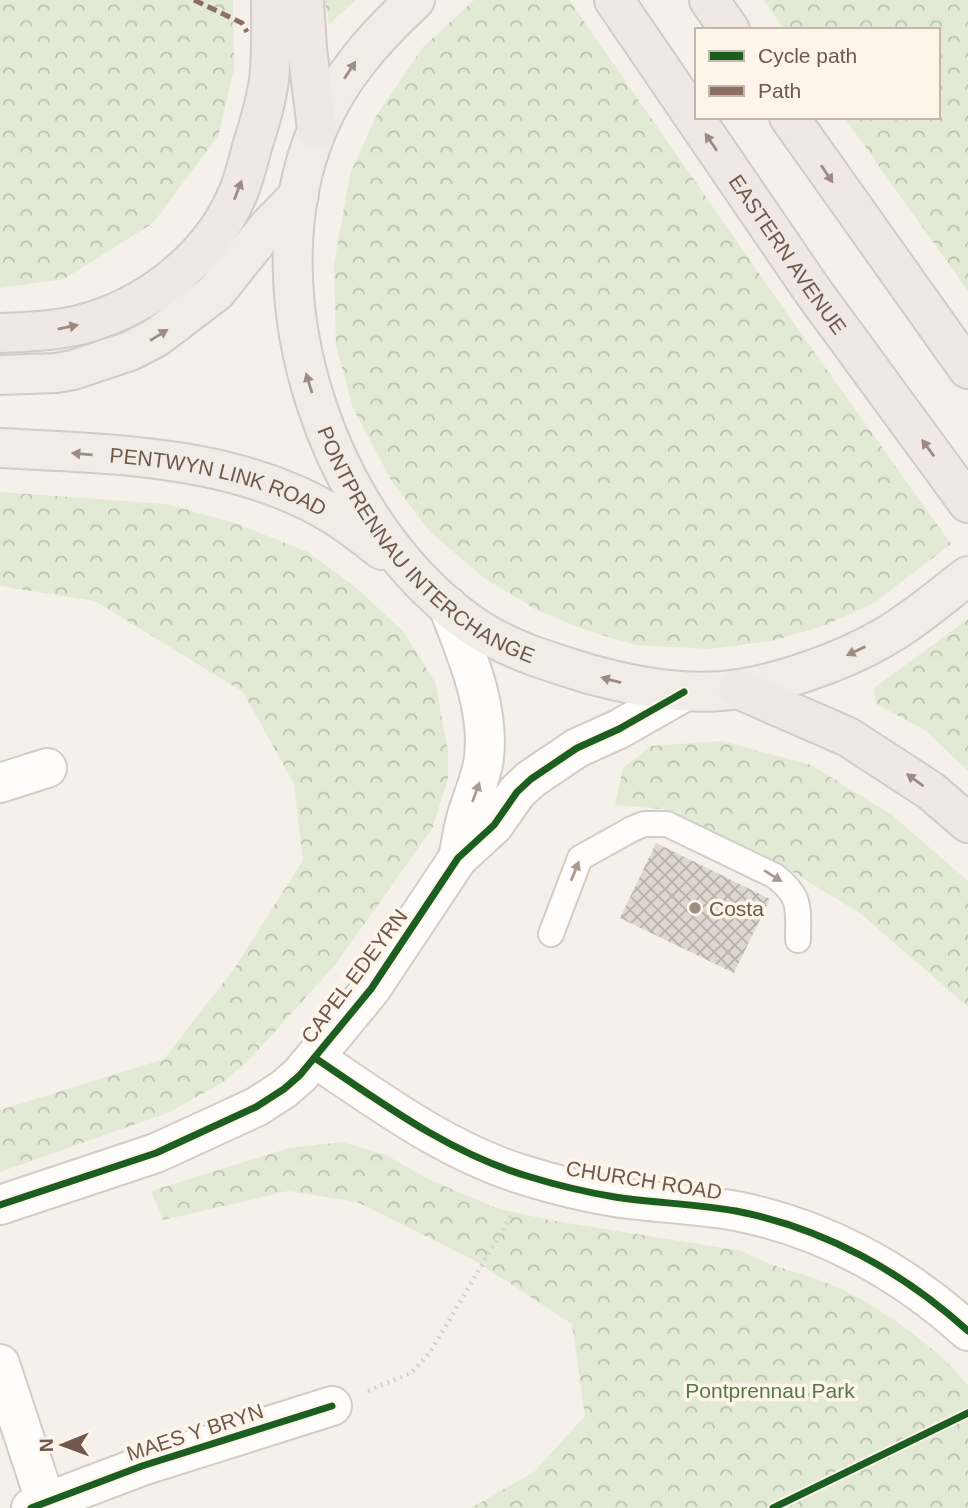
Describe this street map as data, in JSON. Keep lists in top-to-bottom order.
{
  "streets": {
    "highway": ["EASTERN AVENUE"],
    "main road": ["PENTWYN LINK ROAD", "PONTPRENNAU INTERCHANGE"],
    "street": ["CAPEL EDEYRN", "CHURCH ROAD", "MAES Y BRYN"]
  },
  "crossings": [
    ["PENTWYN LINK ROAD", "PONTPRENNAU INTERCHANGE"],
    ["PONTPRENNAU INTERCHANGE", "CAPEL EDEYRN"],
    ["CAPEL EDEYRN", "CHURCH ROAD"]
  ],
  "one_way": ["PENTWYN LINK ROAD"],
  "parks": ["Pontprennau Park"],
  "places": ["Costa"],
  "legend": ["Cycle path", "Path"],
  "north": "left"
}
